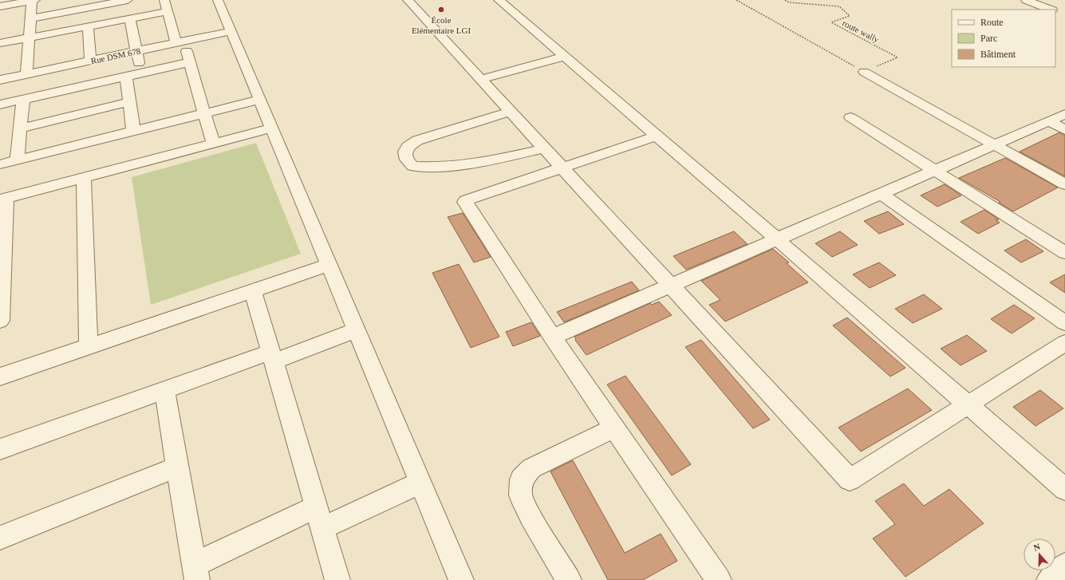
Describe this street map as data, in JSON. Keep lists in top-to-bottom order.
{
  "streets": {
    "street": ["Rue DSM 678"],
    "path": ["route wally"]
  },
  "places": ["École Elémentaire LGI"],
  "legend": ["Route", "Parc", "Bâtiment"],
  "north": "top"
}
